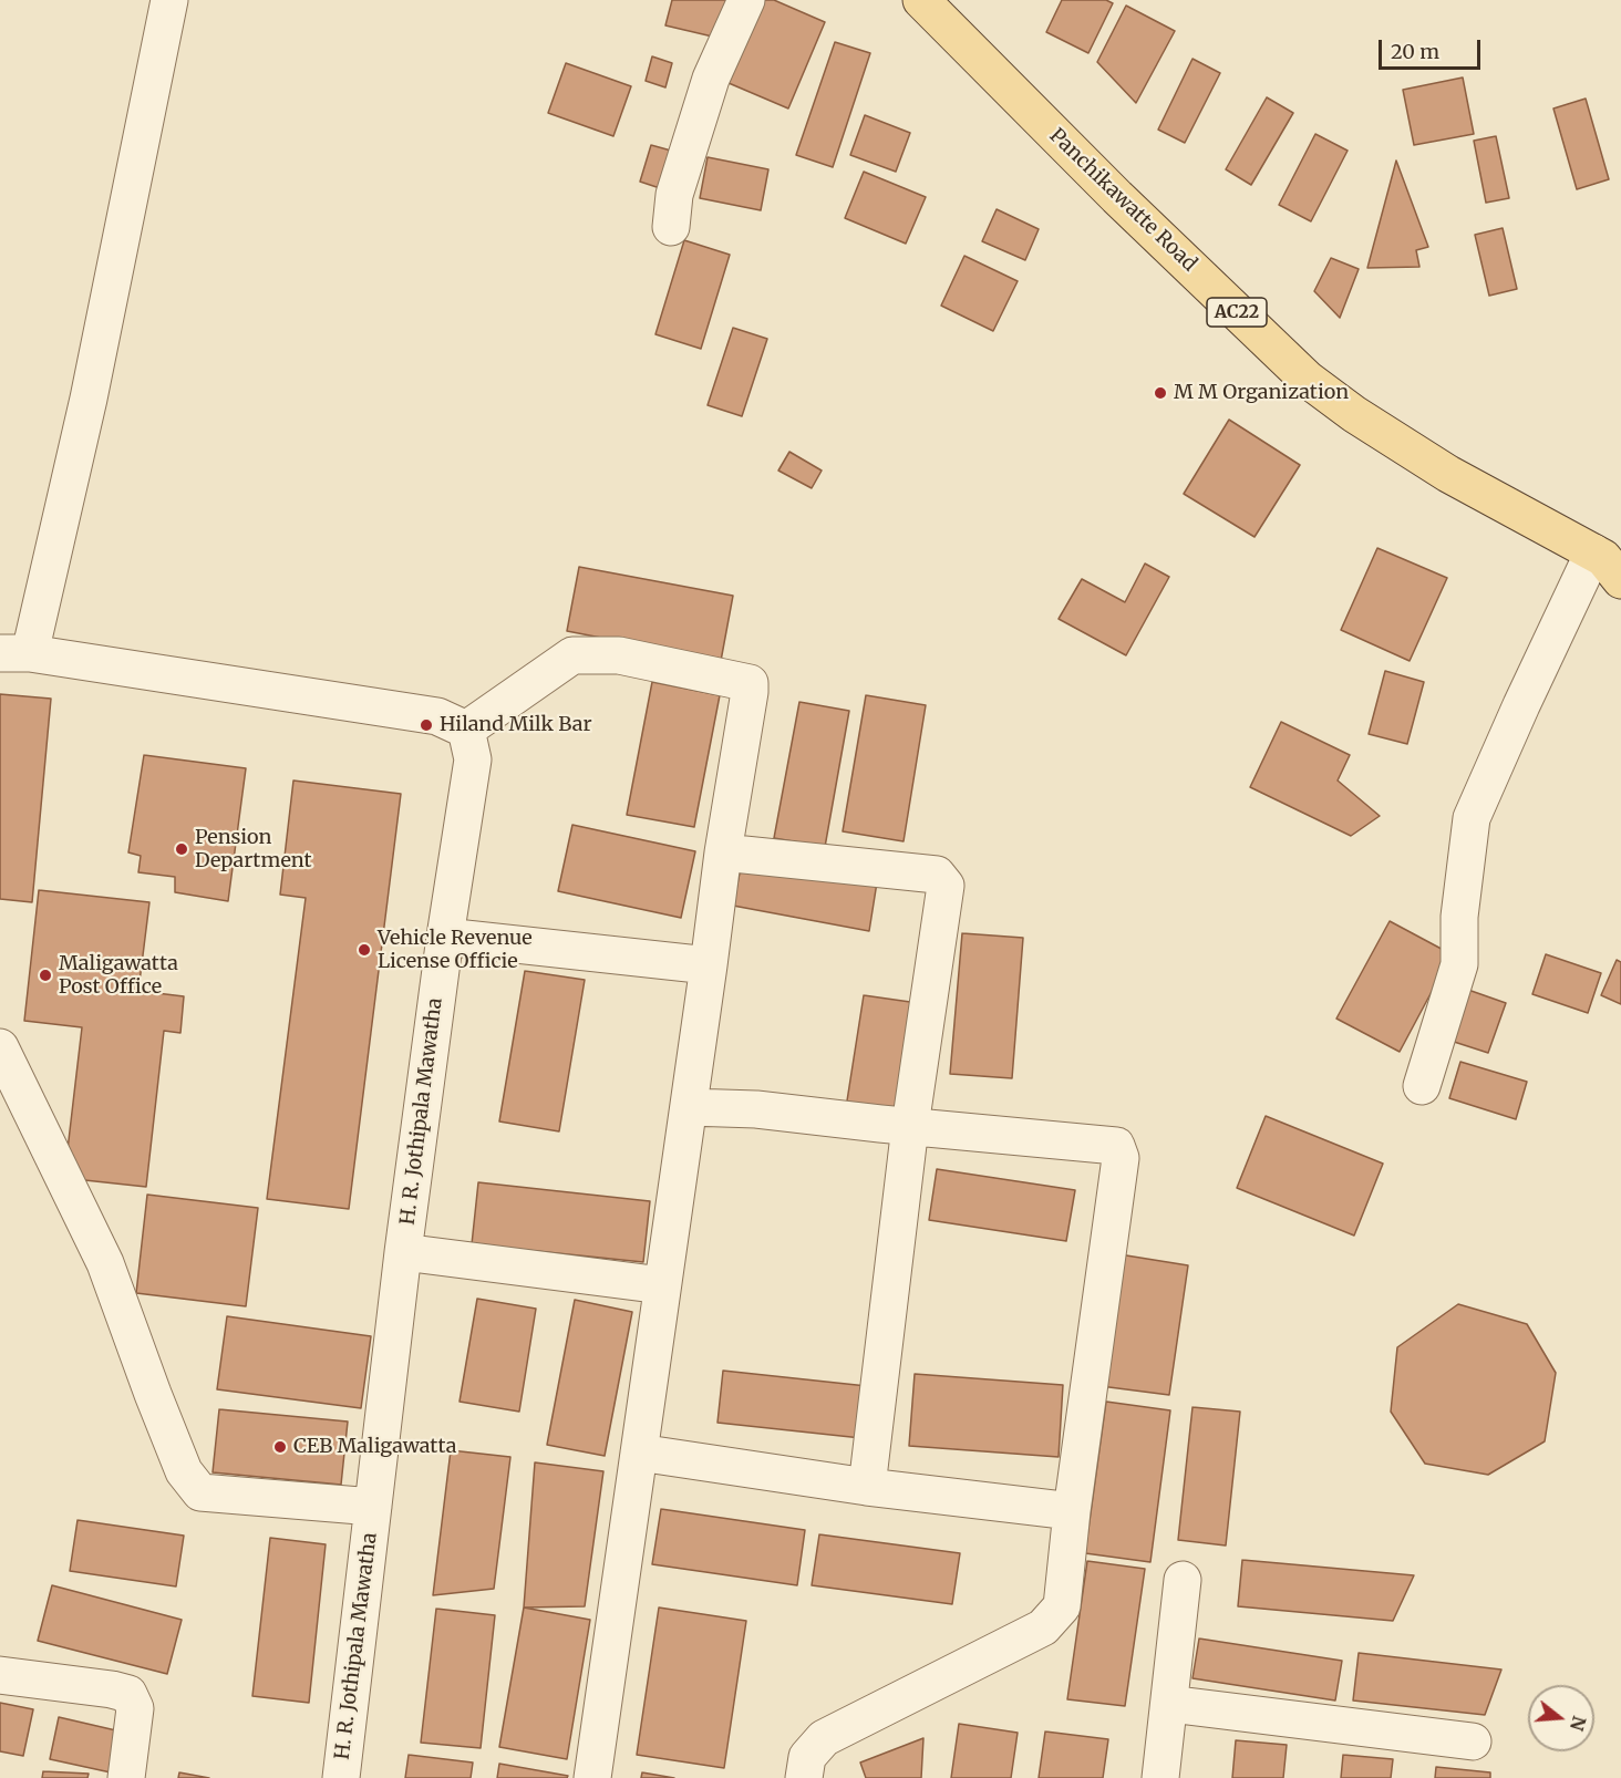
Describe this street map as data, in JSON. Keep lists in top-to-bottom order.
{
  "streets": {
    "main road": ["Panchikawatte Road", "AC22"],
    "street": ["H. R. Jothipala Mawatha"]
  },
  "places": [
    "M M Organization",
    "Hiland Milk Bar",
    "Pension Department",
    "Vehicle Revenue License Officie",
    "Maligawatta Post Office",
    "CEB Maligawatta"
  ],
  "scale_bar": "20 m",
  "north": "right"
}
